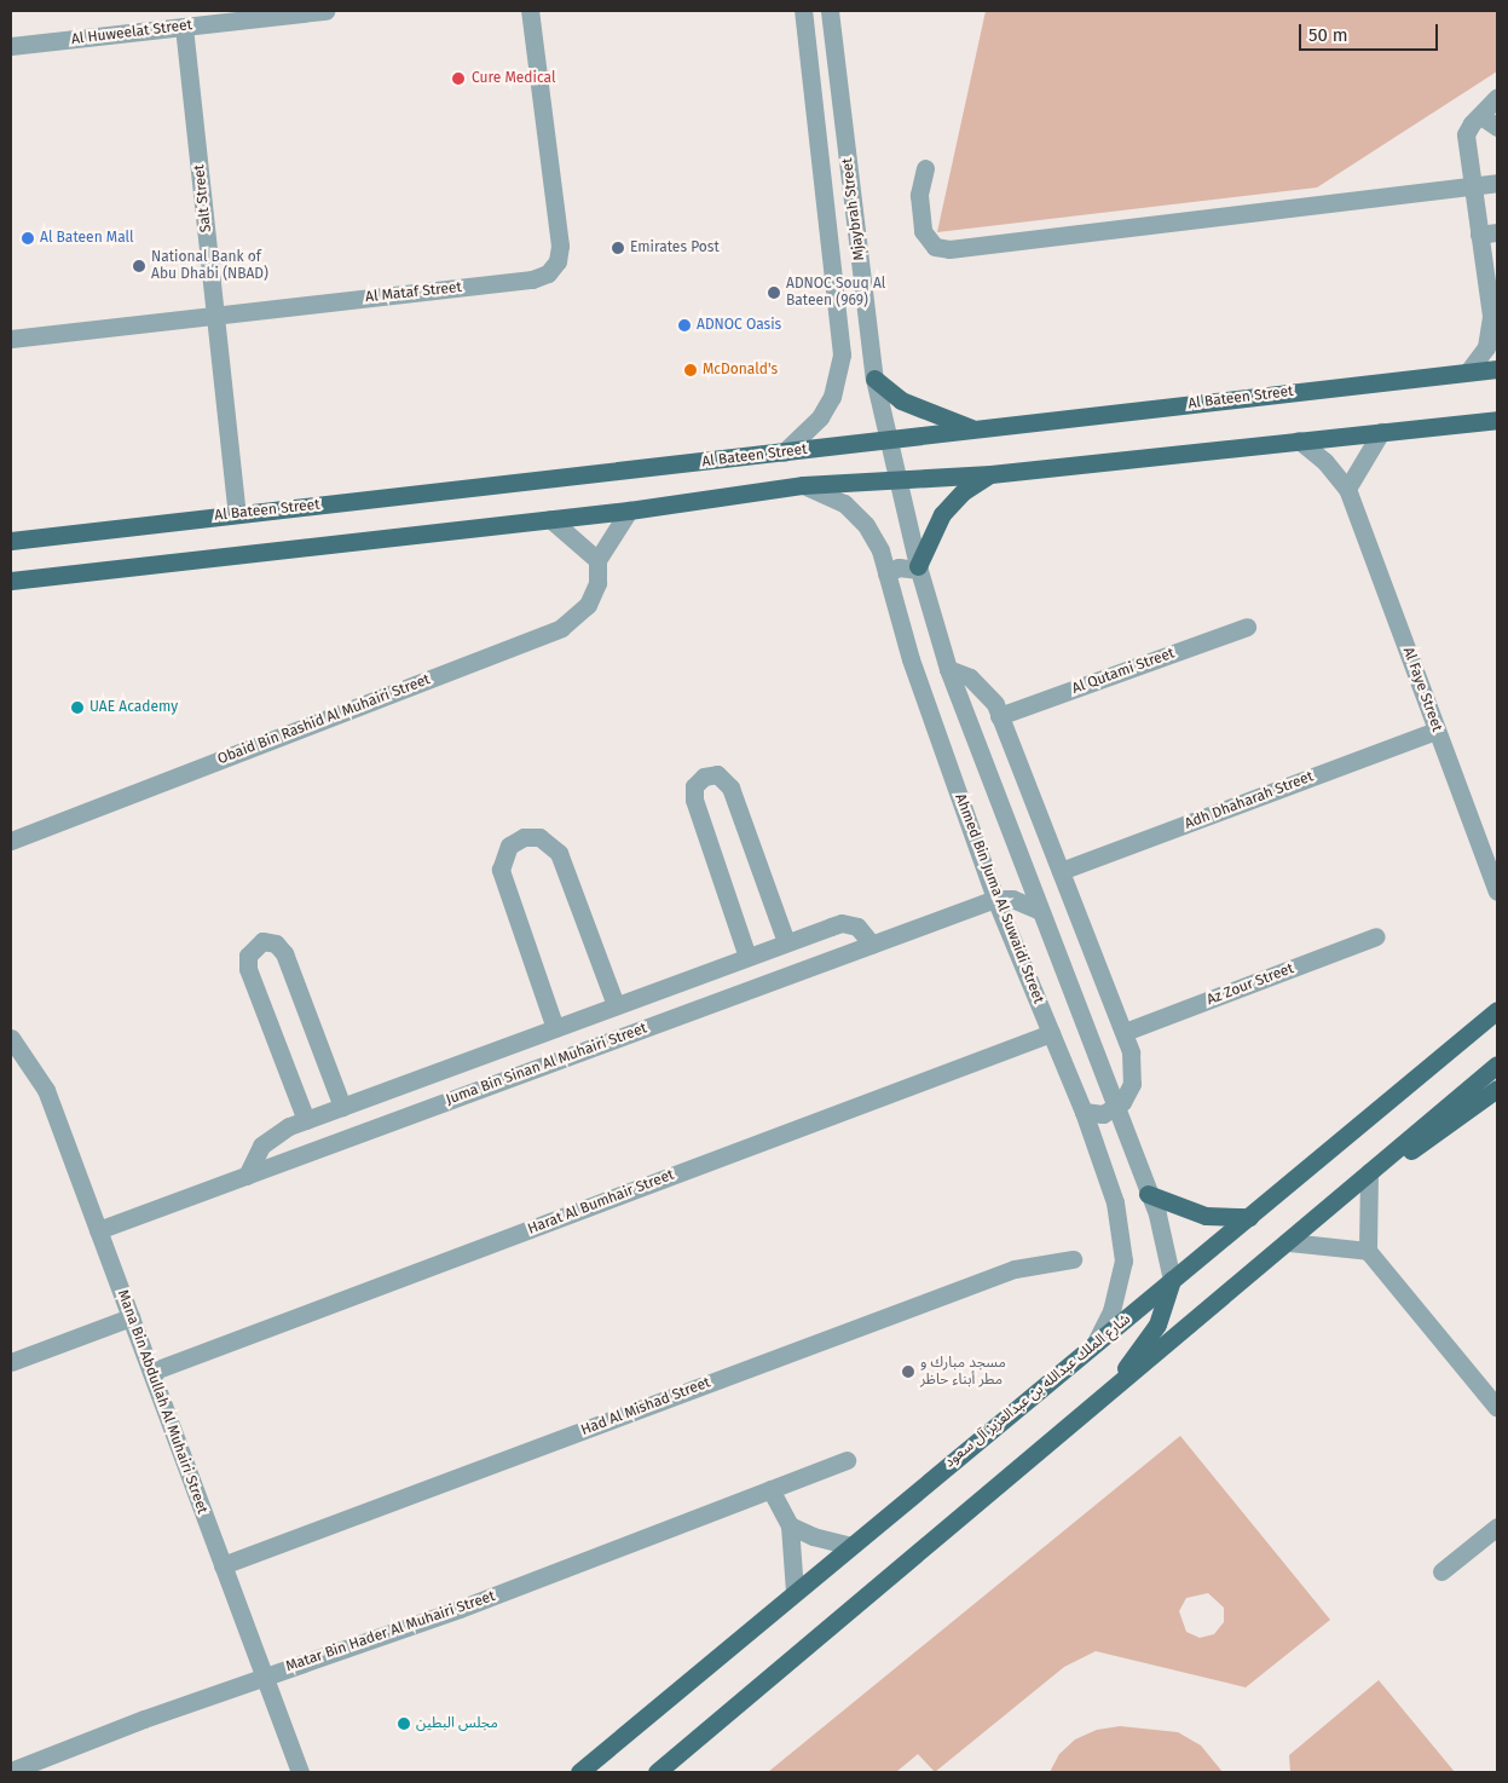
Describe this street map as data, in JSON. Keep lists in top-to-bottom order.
{
  "streets": {
    "main road": ["Al Bateen Street", "شارع الملك عبدالله بن عبدالعزيز آل سعود"],
    "street": [
      "Al Huweelat Street",
      "Salt Street",
      "Mjaybrah Street",
      "Al Mataf Street",
      "Al Qutami Street",
      "Al Faye Street",
      "Obaid Bin Rashid Al Muhairi Street",
      "Adh Dhaharah Street",
      "Ahmed Bin Juma Al Suwaidi Street",
      "Az Zour Street",
      "Juma Bin Sinan Al Muhairi Street",
      "Harat Al Bumhair Street",
      "Mana Bin Abdullah Al Muhairi Street",
      "Had Al Mishad Street",
      "Matar Bin Hader Al Muhairi Street"
    ]
  },
  "crossings": [
    ["Al Huweelat Street", "Salt Street"],
    ["Salt Street", "Al Mataf Street"],
    ["Salt Street", "Al Bateen Street"],
    ["Mjaybrah Street", "Al Bateen Street"],
    ["Al Faye Street", "Adh Dhaharah Street"],
    ["Ahmed Bin Juma Al Suwaidi Street", "Juma Bin Sinan Al Muhairi Street"],
    ["Ahmed Bin Juma Al Suwaidi Street", "Harat Al Bumhair Street"],
    ["Ahmed Bin Juma Al Suwaidi Street", "شارع الملك عبدالله بن عبدالعزيز آل سعود"],
    ["Juma Bin Sinan Al Muhairi Street", "Mana Bin Abdullah Al Muhairi Street"],
    ["Harat Al Bumhair Street", "Mana Bin Abdullah Al Muhairi Street"],
    ["Mana Bin Abdullah Al Muhairi Street", "Had Al Mishad Street"],
    ["Mana Bin Abdullah Al Muhairi Street", "Matar Bin Hader Al Muhairi Street"]
  ],
  "places": [
    "Cure Medical",
    "Al Bateen Mall",
    "Emirates Post",
    "National Bank of Abu Dhabi (NBAD)",
    "ADNOC Souq Al Bateen (969)",
    "ADNOC Oasis",
    "McDonald's",
    "UAE Academy",
    "مسجد مبارك و مطر أبناء حاظر",
    "مجلس البطين"
  ],
  "scale_bar": "50 m"
}
